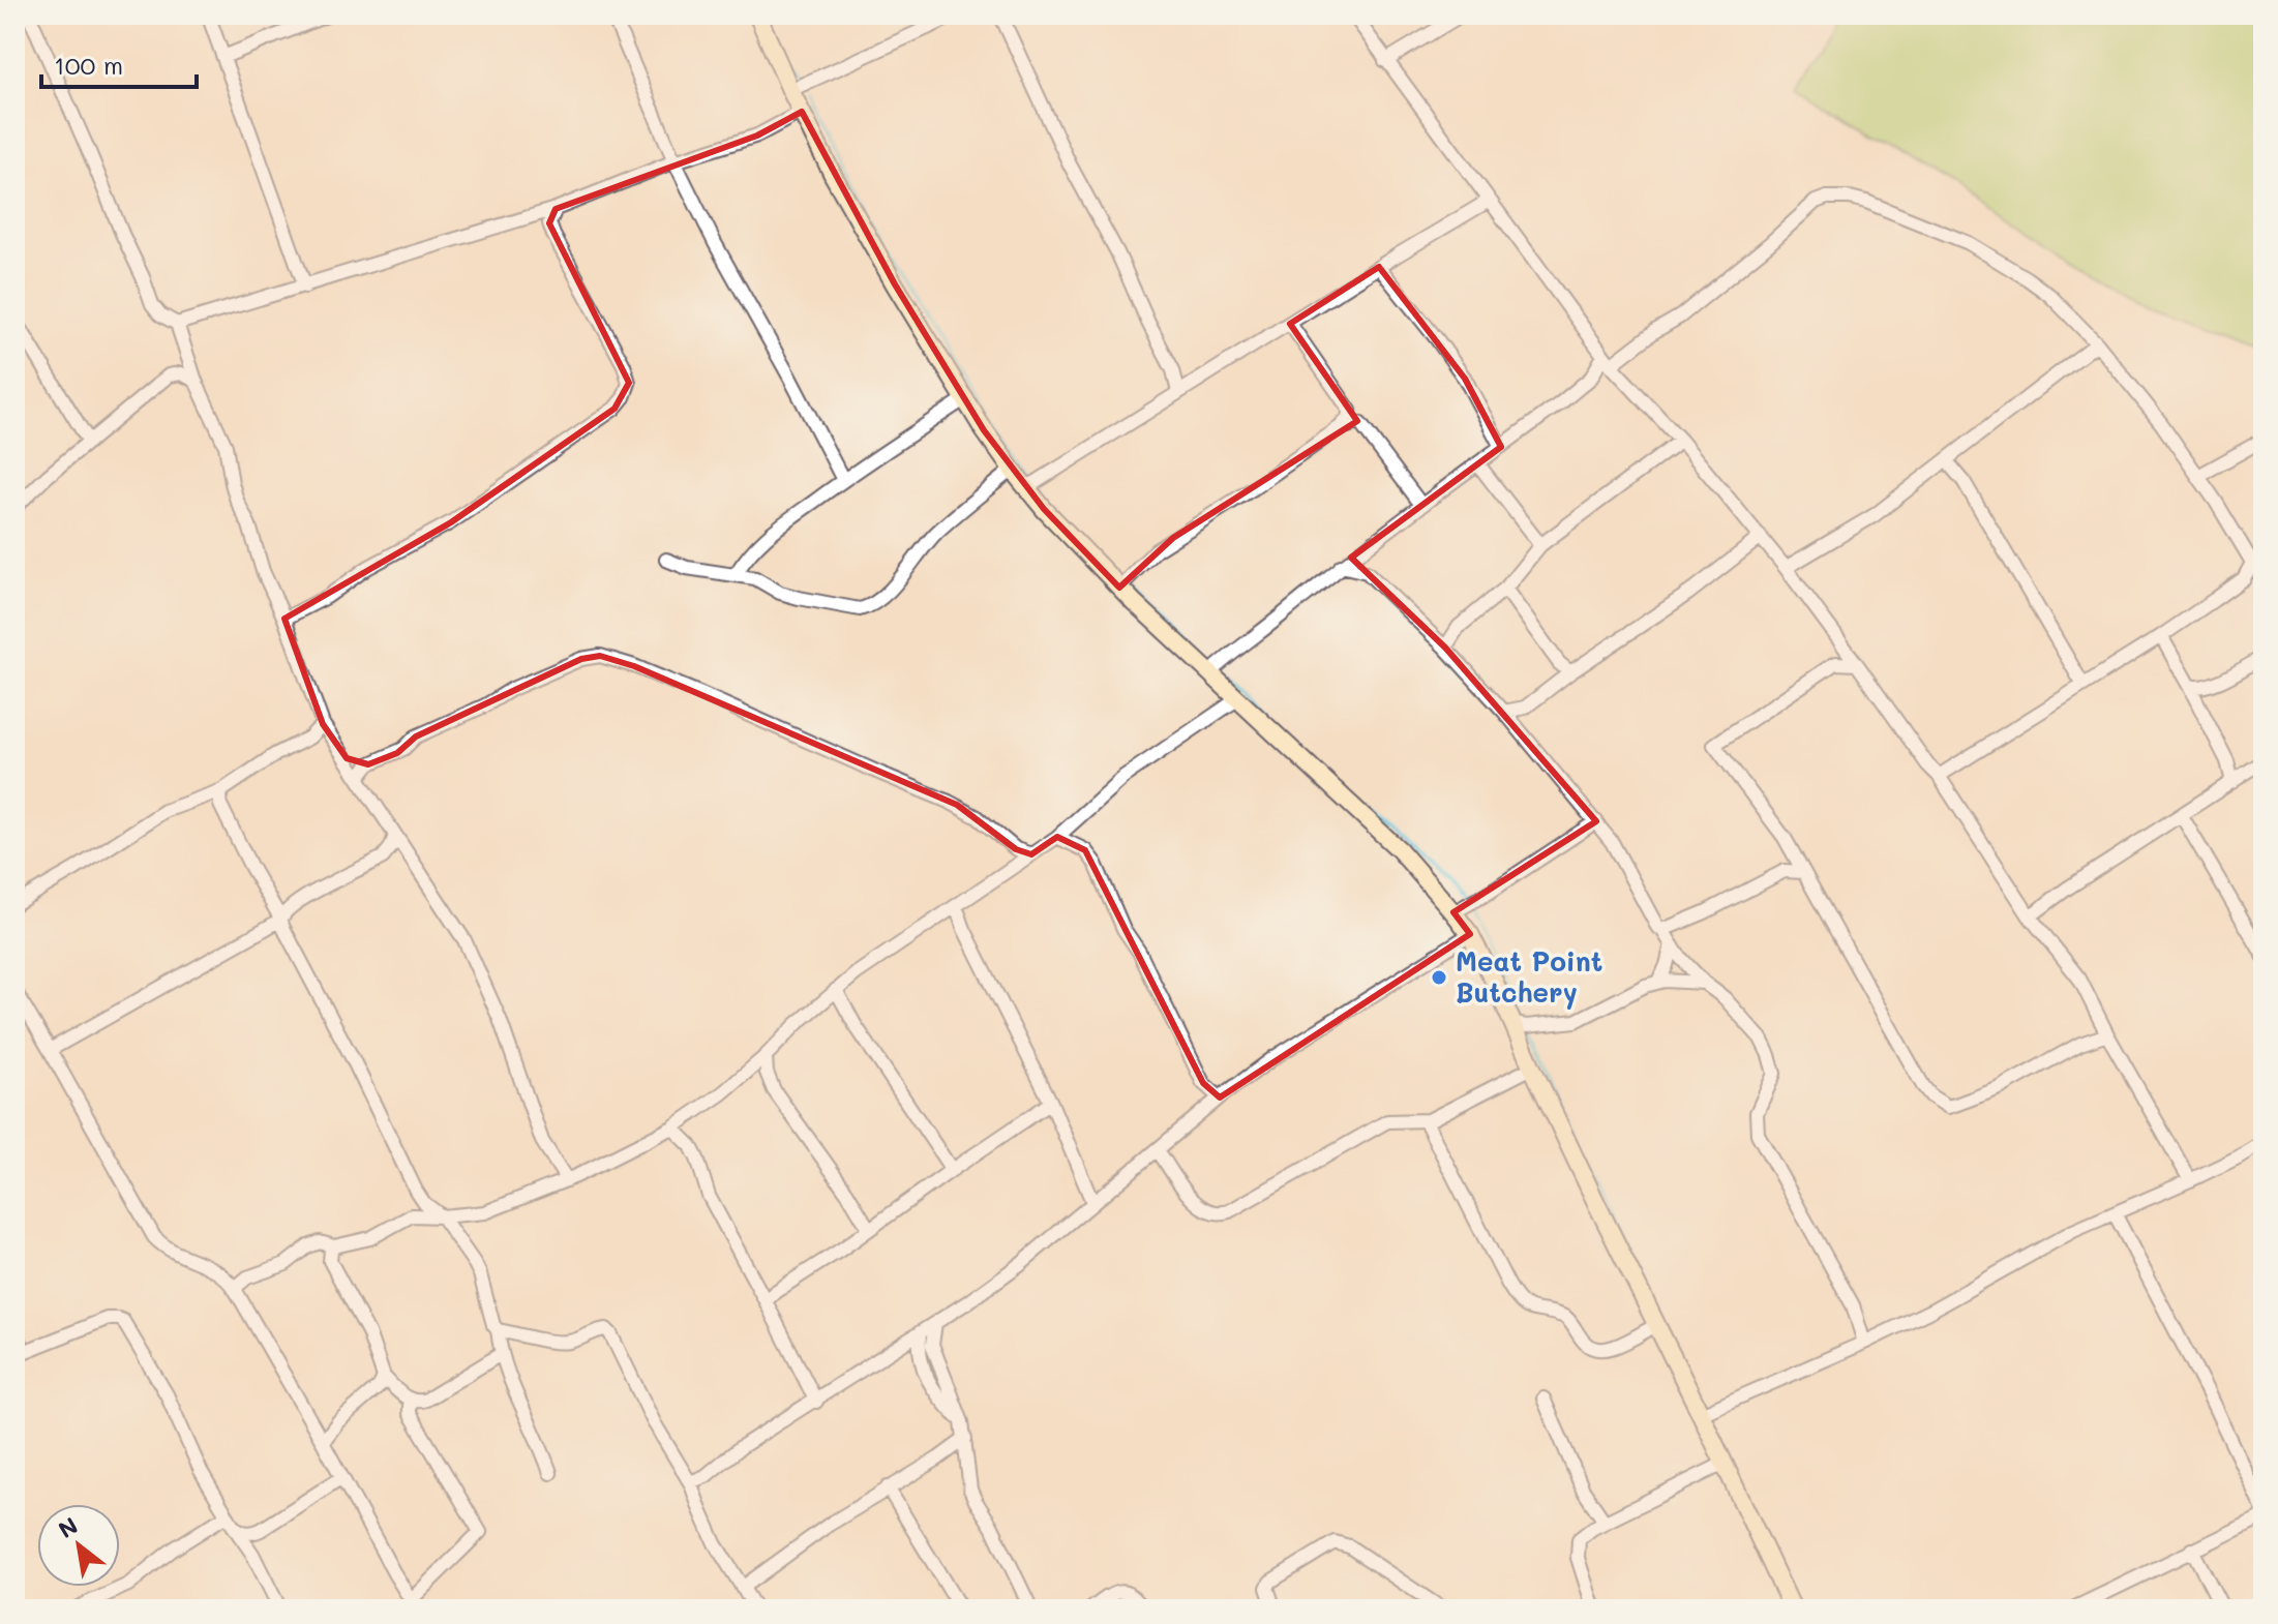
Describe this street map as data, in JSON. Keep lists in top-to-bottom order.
{
  "places": ["Meat Point Butchery"],
  "scale_bar": "100 m",
  "north": "top left"
}
